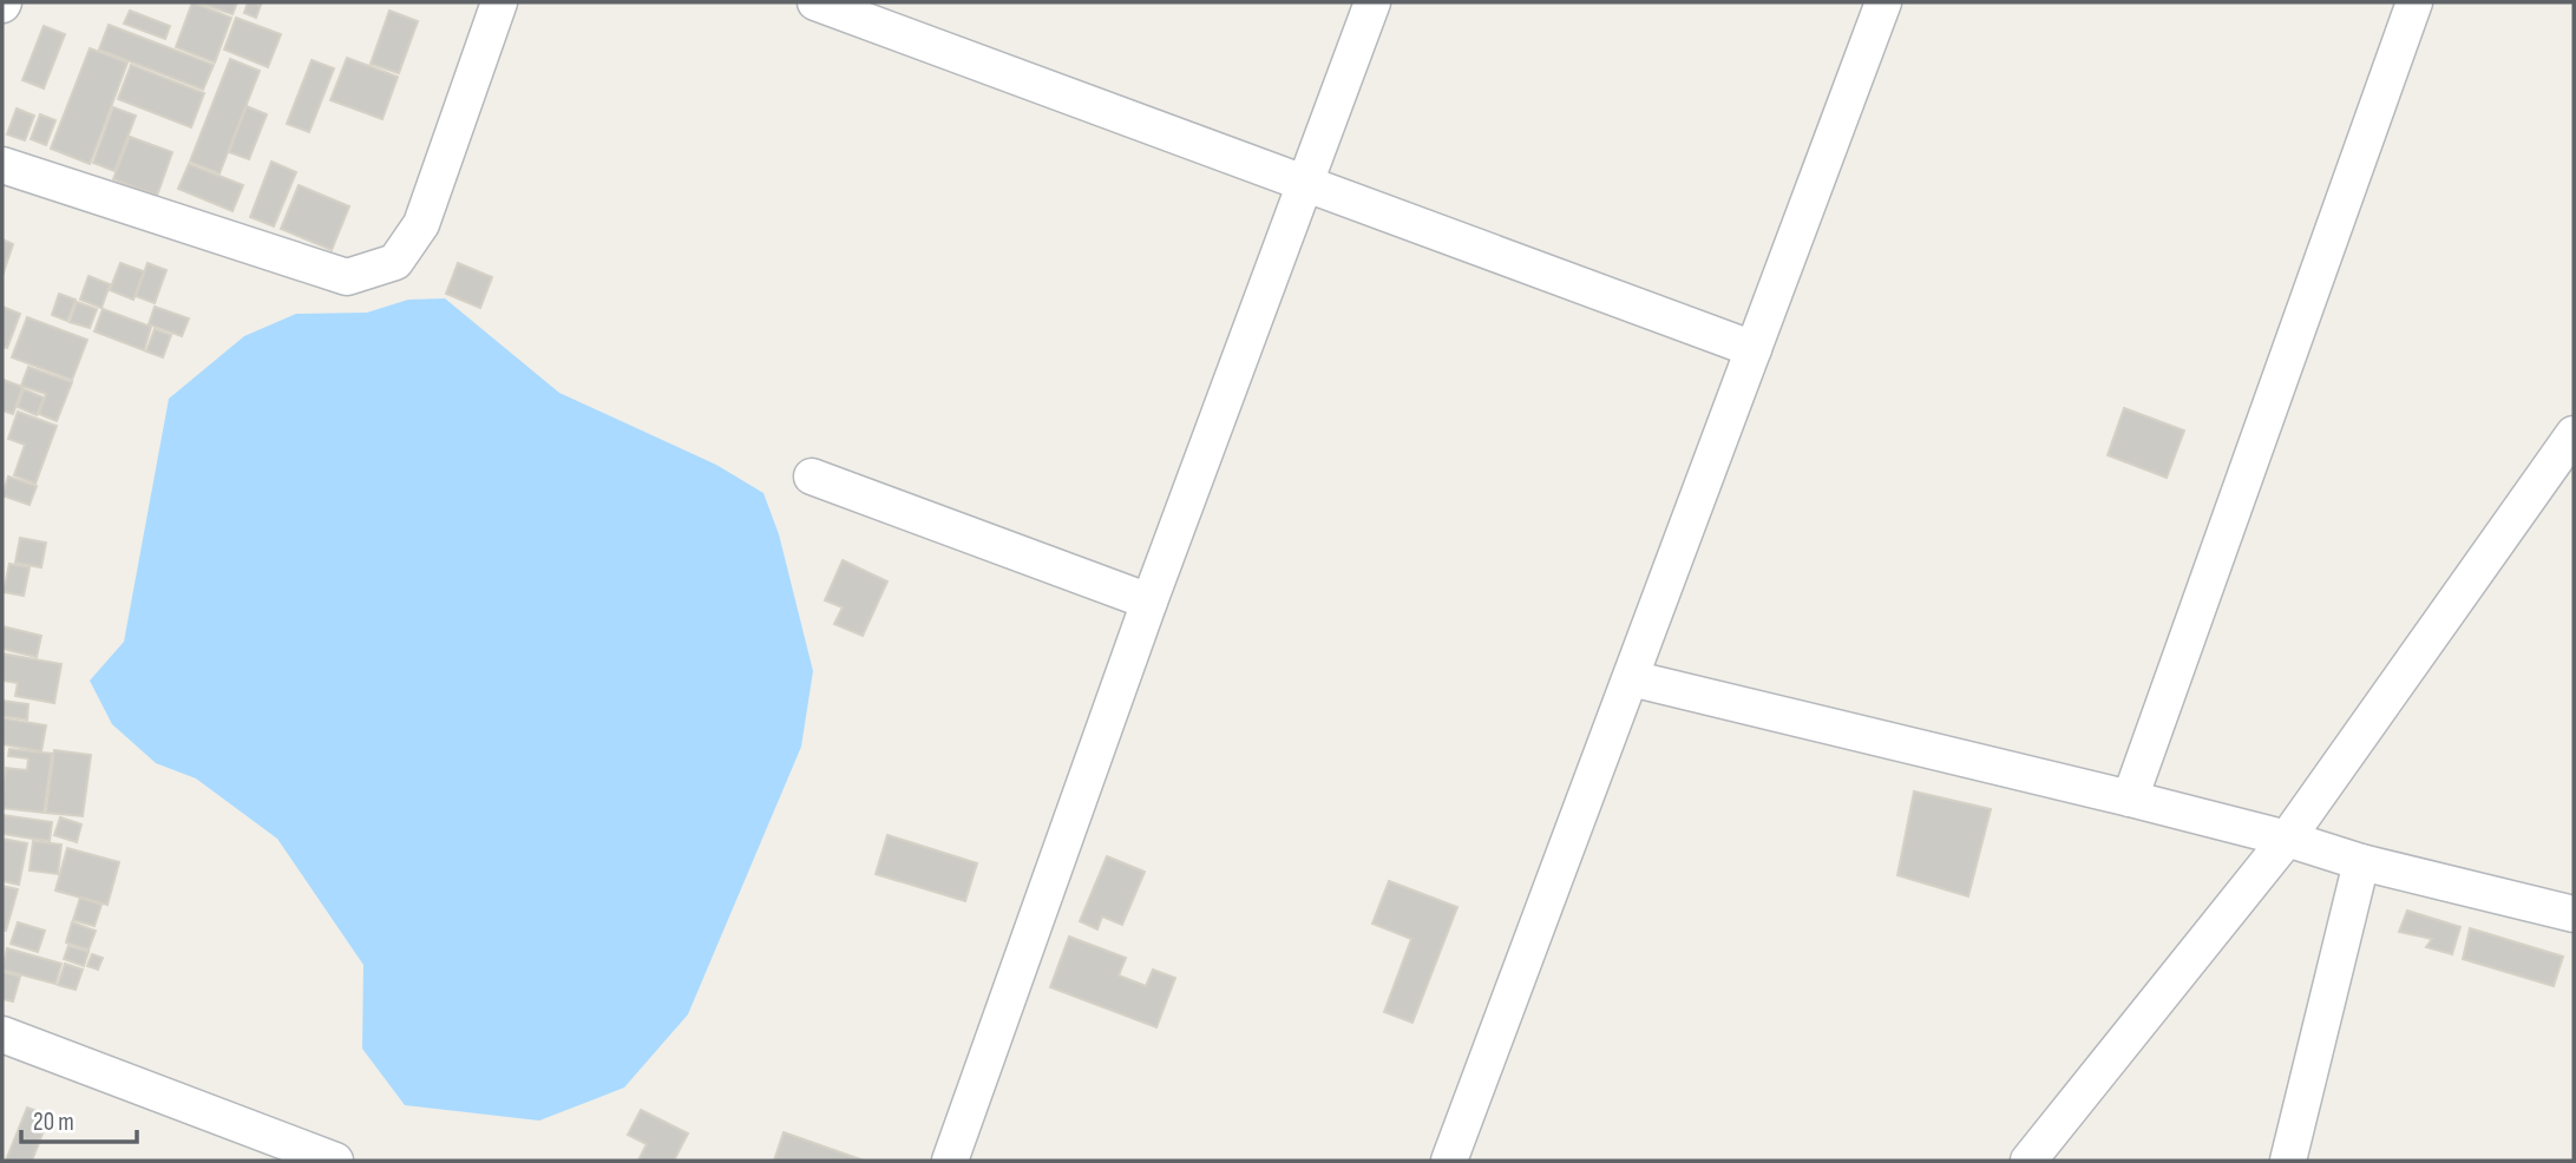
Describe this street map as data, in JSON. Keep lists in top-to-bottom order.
{
  "scale_bar": "20 m"
}
